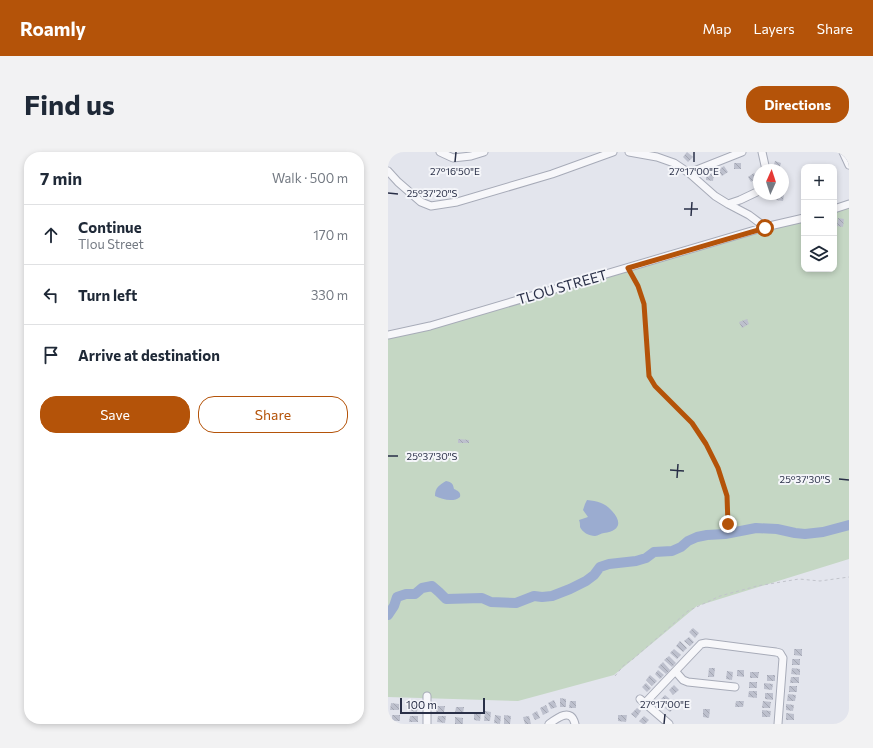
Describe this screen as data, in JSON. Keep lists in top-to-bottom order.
{
  "streets": {
    "street": ["TLOU STREET"]
  },
  "scale_bar": "100 m",
  "north": "top",
  "page": {
    "header": "Roamly",
    "nav": ["Map", "Layers", "Share"],
    "buttons": [
      "Directions",
      ["Save", "Share"]
    ],
    "title": "Find us",
    "heading": ["7 min", "Walk · 500 m"],
    "map_buttons": ["+", "−"],
    "list": [
      ["Continue", "Tlou Street", "170 m"],
      ["Turn left", "330 m"],
      "Arrive at destination"
    ],
    "scale": "100 m"
  },
  "coordinates": [
    "27°16'50\"E",
    "27°17'00\"E",
    "25°37'20\"S",
    "25°37'30\"S"
  ]
}
